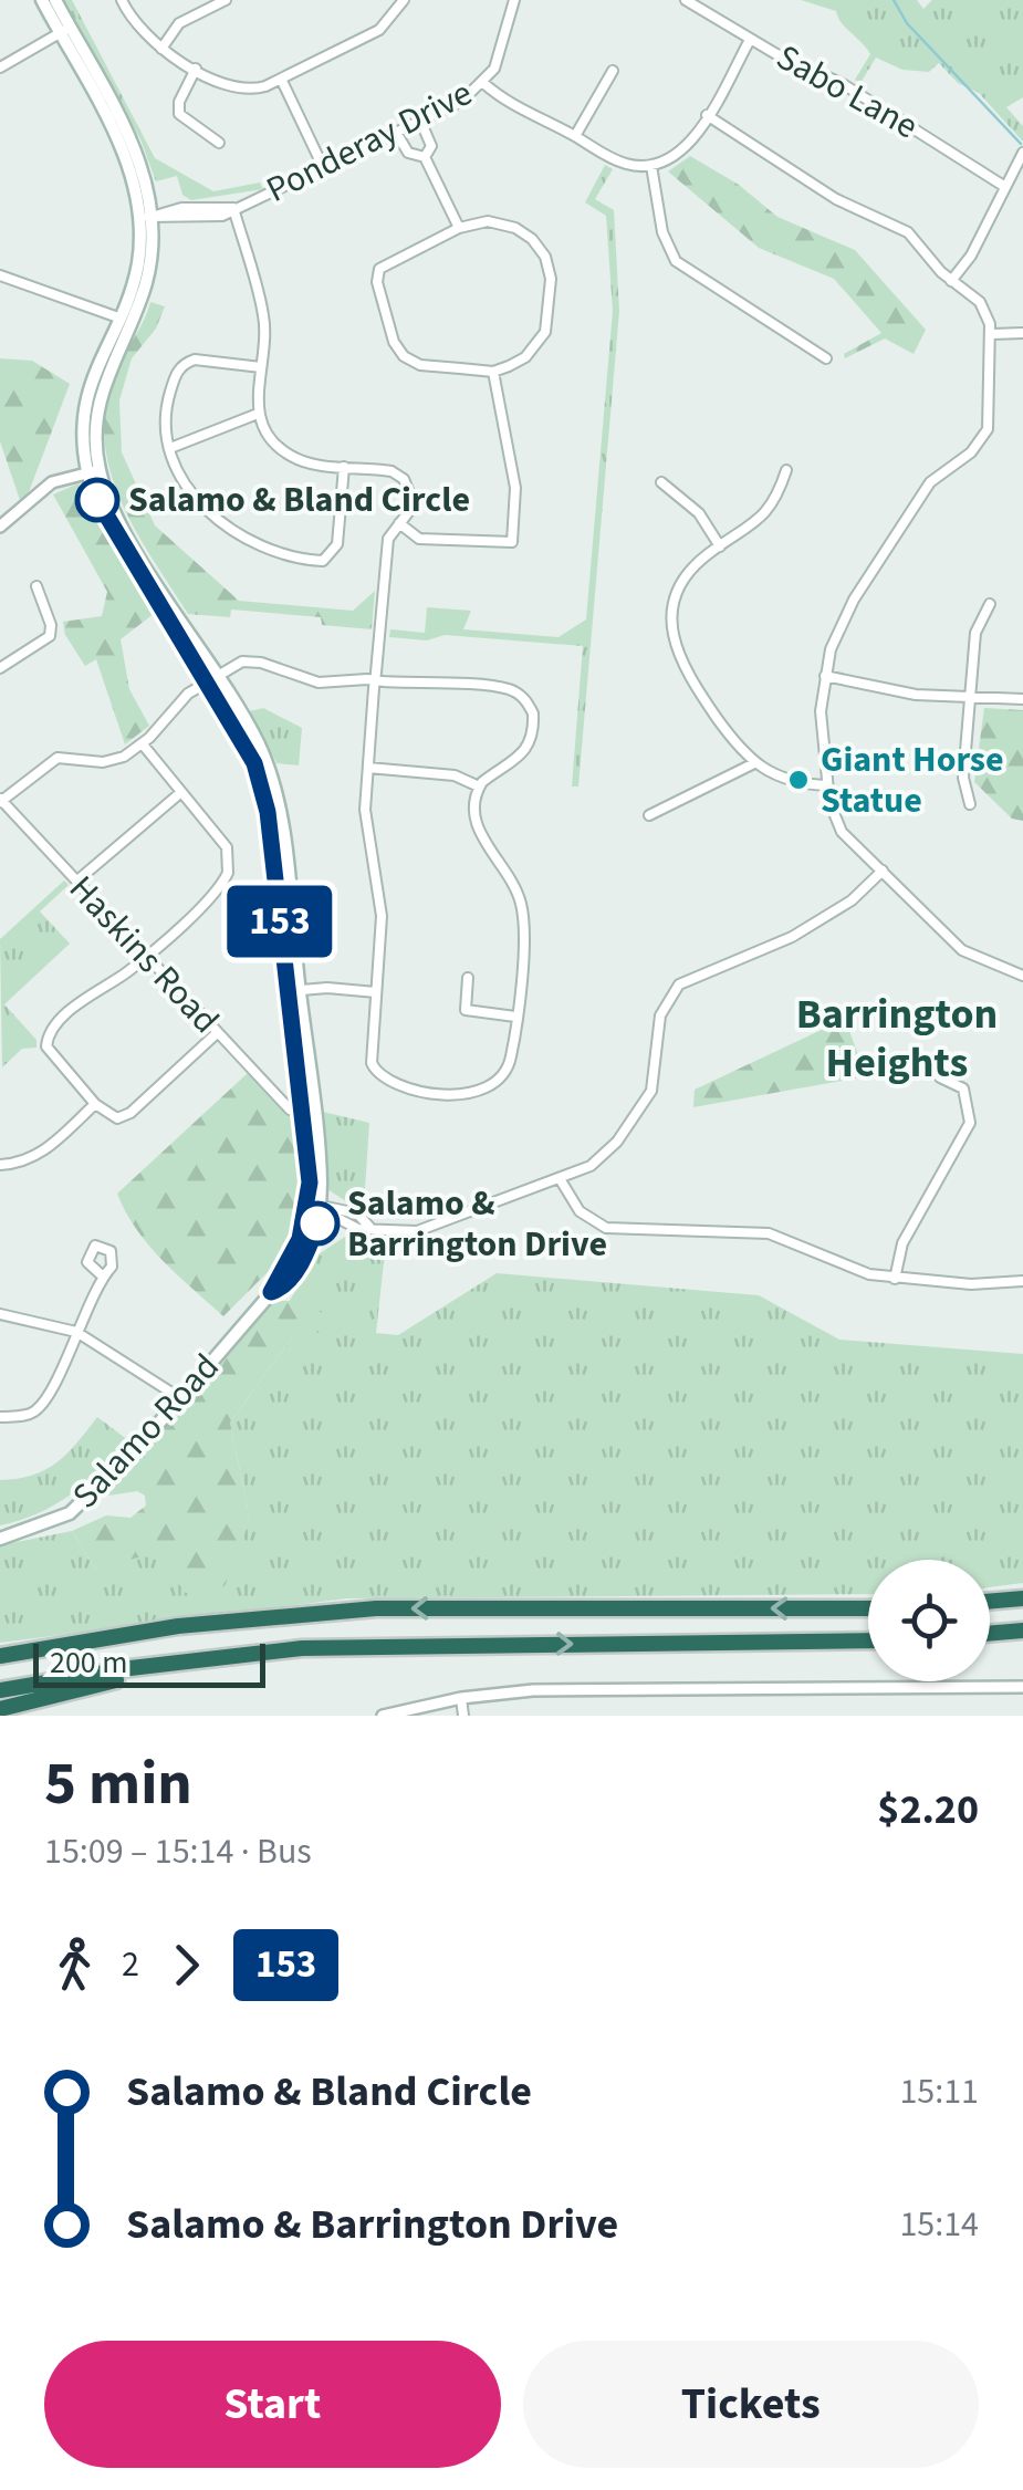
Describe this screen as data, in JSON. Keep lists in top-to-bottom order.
{
  "streets": {
    "main road": ["Salamo Road"],
    "street": ["Sabo Lane", "Ponderay Drive", "Haskins Road"]
  },
  "crossings": [
    ["Ponderay Drive", "Salamo Road"]
  ],
  "districts": ["Barrington Heights"],
  "places": ["Salamo & Bland Circle", "Giant Horse Statue", "Salamo & Barrington Drive"],
  "lines": ["bus line 153"],
  "scale_bar": "200 m",
  "page": {
    "on_map": "153",
    "scale": "200 m",
    "heading": ["5 min", "15:09 – 15:14 · Bus", "$2.20"],
    "legs": ["2", "153"],
    "list": [
      {
        "name": "Salamo & Bland Circle",
        "value": "15:11"
      },
      {
        "name": "Salamo & Barrington Drive",
        "value": "15:14"
      }
    ],
    "buttons": ["Start", "Tickets"]
  }
}
